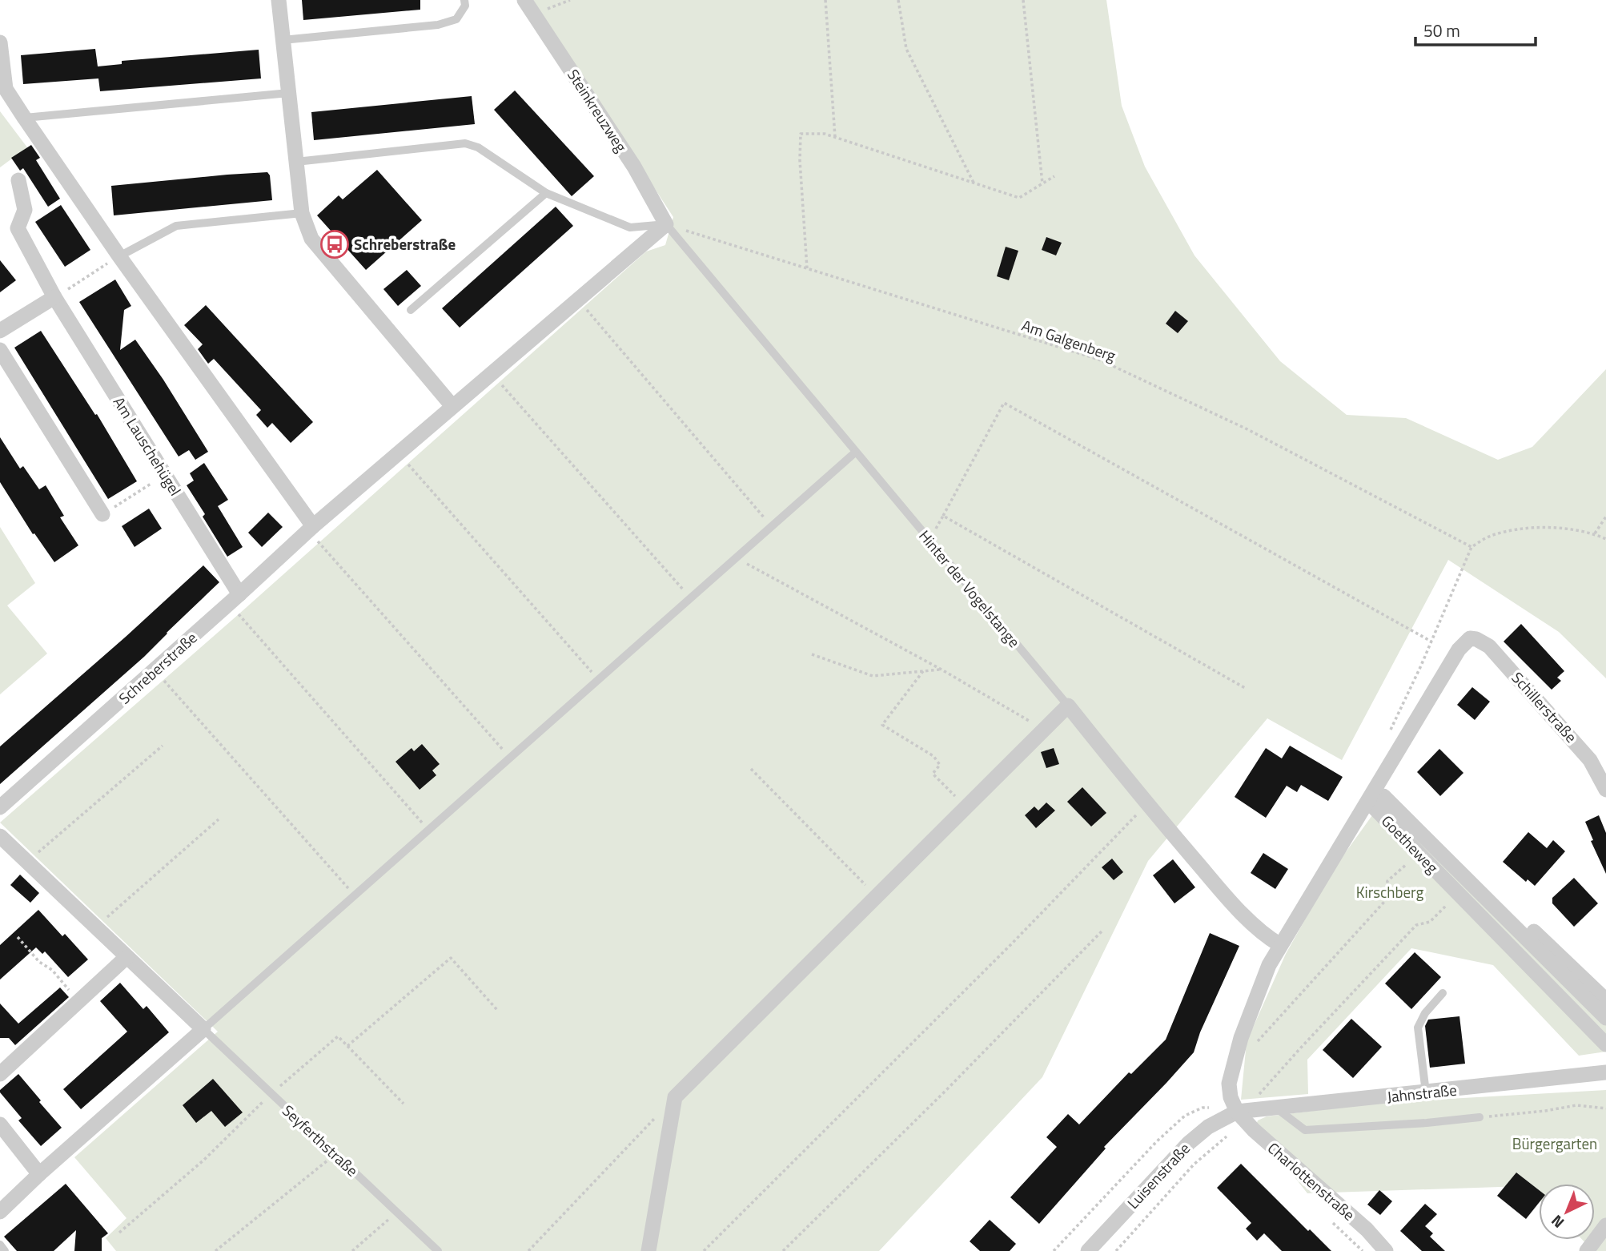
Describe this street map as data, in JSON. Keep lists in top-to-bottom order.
{
  "streets": {
    "street": [
      "Steinkreuzweg",
      "Am Lauschehügel",
      "Hinter der Vogelstange",
      "Schreberstraße",
      "Schillerstraße",
      "Goetheweg",
      "Jahnstraße",
      "Seyferthstraße",
      "Luisenstraße",
      "Charlottenstraße"
    ],
    "path": ["Am Galgenberg"]
  },
  "crossings": [
    ["Steinkreuzweg", "Am Galgenberg"],
    ["Steinkreuzweg", "Hinter der Vogelstange"],
    ["Steinkreuzweg", "Schreberstraße"],
    ["Am Galgenberg", "Hinter der Vogelstange"],
    ["Am Galgenberg", "Schreberstraße"],
    ["Am Lauschehügel", "Schreberstraße"],
    ["Hinter der Vogelstange", "Schreberstraße"],
    ["Jahnstraße", "Luisenstraße"],
    ["Jahnstraße", "Charlottenstraße"],
    ["Luisenstraße", "Charlottenstraße"]
  ],
  "parks": ["Kirschberg", "Bürgergarten"],
  "places": {
    "bus stop": ["Schreberstraße"]
  },
  "scale_bar": "50 m",
  "north": "bottom left"
}
